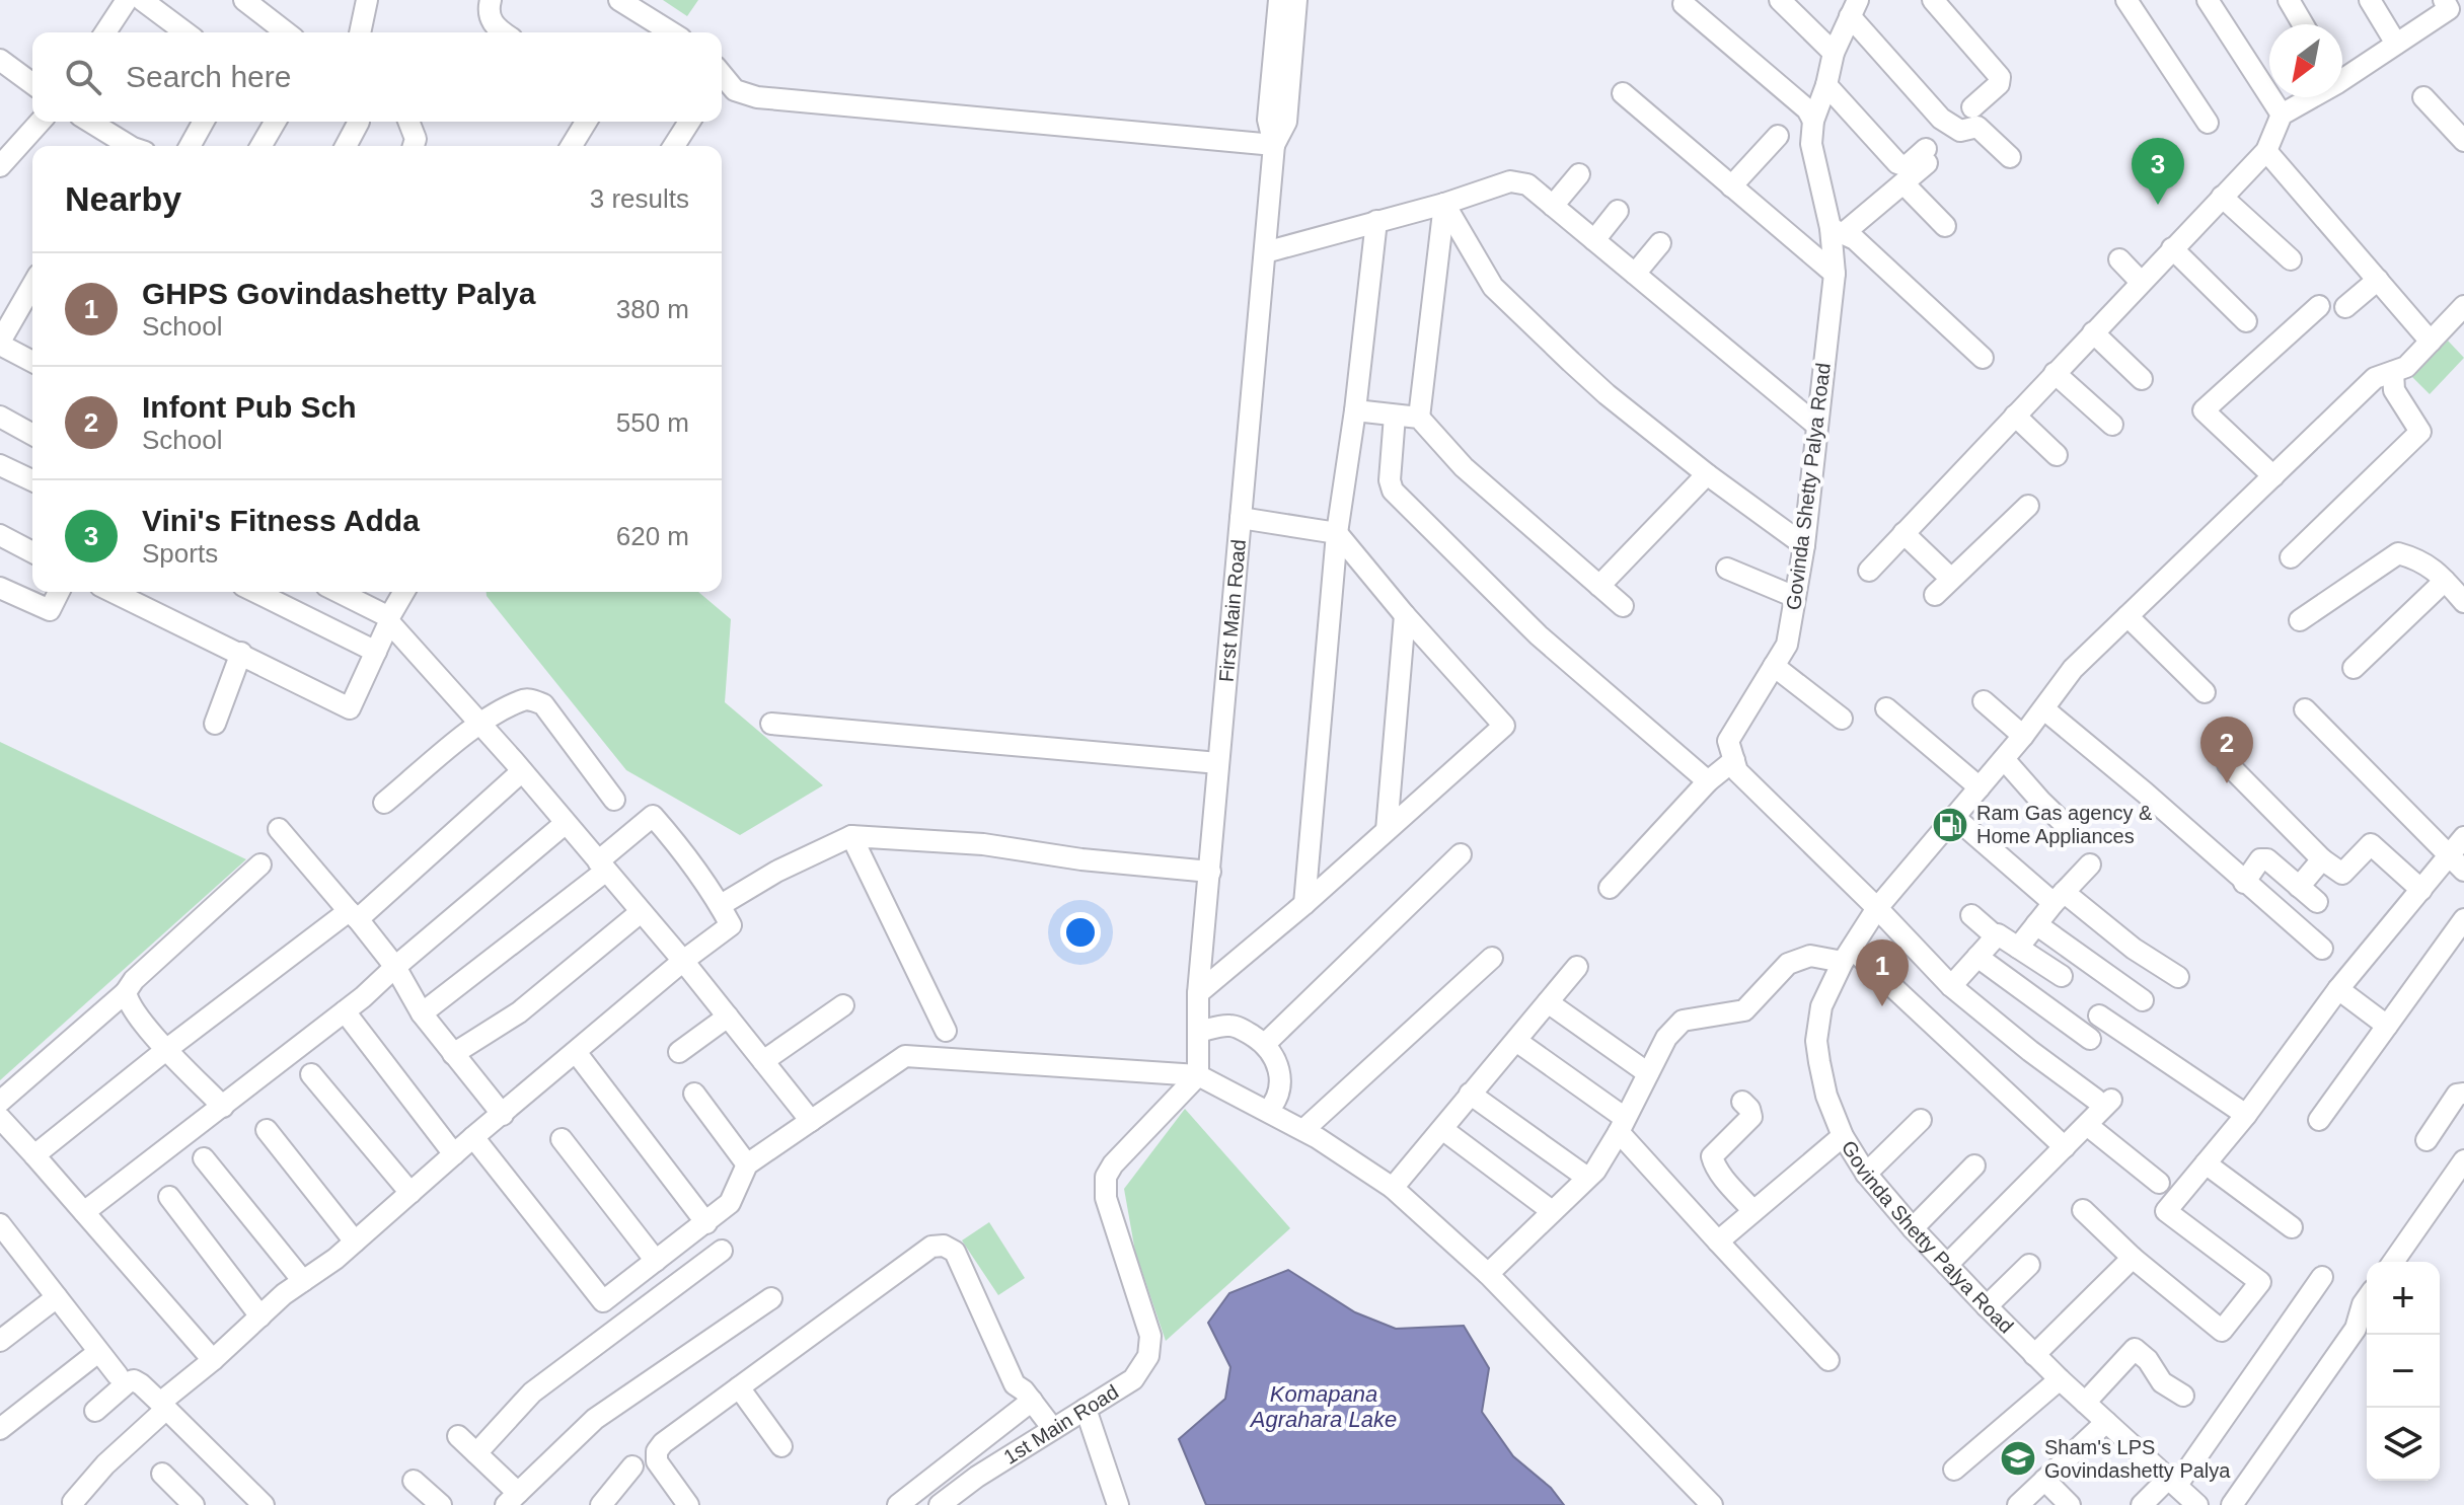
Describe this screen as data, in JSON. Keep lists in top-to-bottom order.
{
  "streets": {
    "street": ["Govinda Shetty Palya Road", "First Main Road", "1st Main Road"]
  },
  "crossings": [
    ["First Main Road", "1st Main Road"]
  ],
  "water": ["Komapana Agrahara Lake"],
  "places": {
    "fuel station": ["Ram Gas agency & Home Appliances"],
    "school or university": ["Sham's LPS Govindashetty Palya"]
  },
  "north": "bottom left",
  "page": {
    "search": "Search here",
    "pins": ["3", "2", "1"],
    "heading": ["Nearby", "3 results"],
    "list": [
      {
        "mark": "1",
        "name": "GHPS Govindashetty Palya",
        "note": "School",
        "value": "380 m"
      },
      {
        "mark": "2",
        "name": "Infont Pub Sch",
        "note": "School",
        "value": "550 m"
      },
      {
        "mark": "3",
        "name": "Vini's Fitness Adda",
        "note": "Sports",
        "value": "620 m"
      }
    ],
    "map_buttons": ["+", "−"]
  }
}
